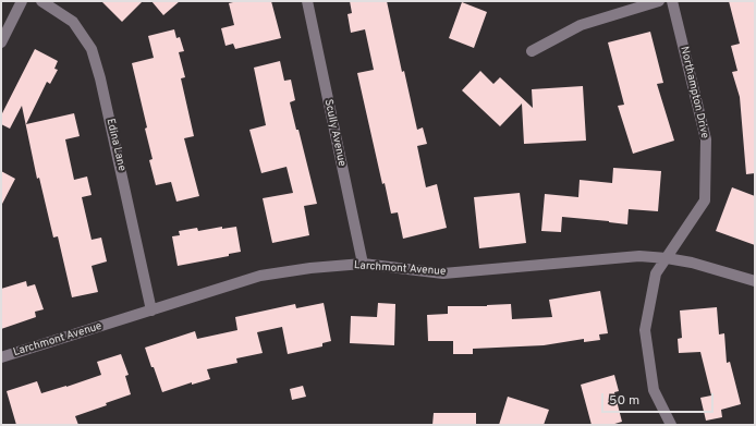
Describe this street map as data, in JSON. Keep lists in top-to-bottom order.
{
  "streets": {
    "street": [
      "Northampton Drive",
      "Scully Avenue",
      "Edina Lane",
      "Larchmont Avenue"
    ]
  },
  "crossings": [
    ["Northampton Drive", "Larchmont Avenue"],
    ["Scully Avenue", "Larchmont Avenue"],
    ["Edina Lane", "Larchmont Avenue"]
  ],
  "scale_bar": "50 m"
}
